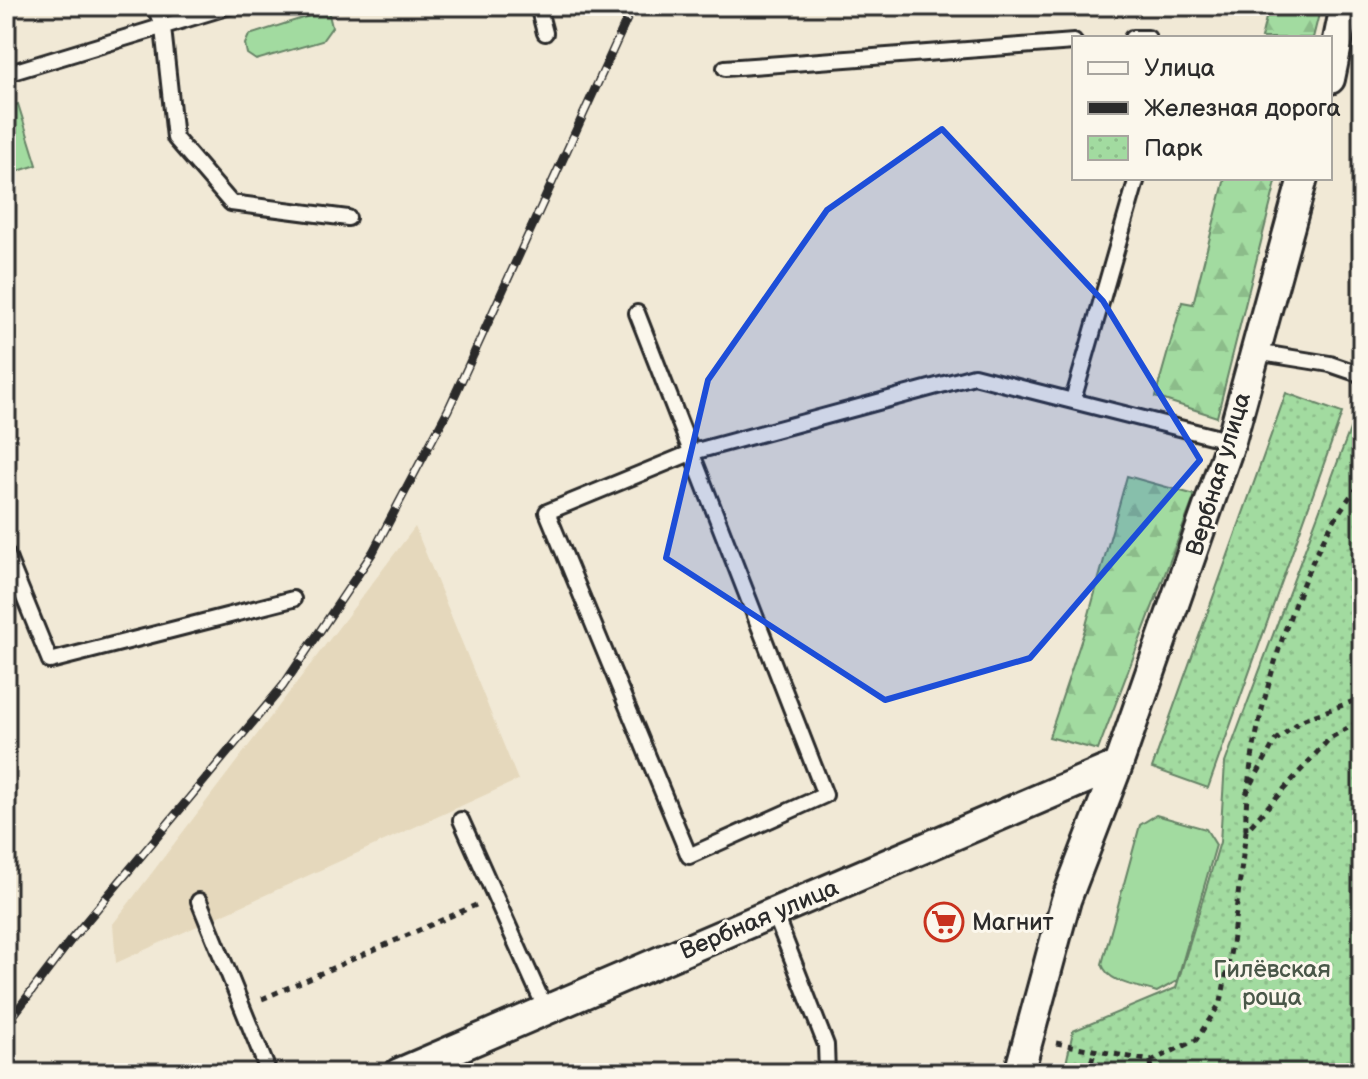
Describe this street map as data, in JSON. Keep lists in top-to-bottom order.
{
  "streets": {
    "street": ["Вербная улица"]
  },
  "parks": ["Гилёвская роща"],
  "places": {
    "supermarket": ["Магнит"]
  },
  "legend": ["Улица", "Железная дорога", "Парк"]
}
